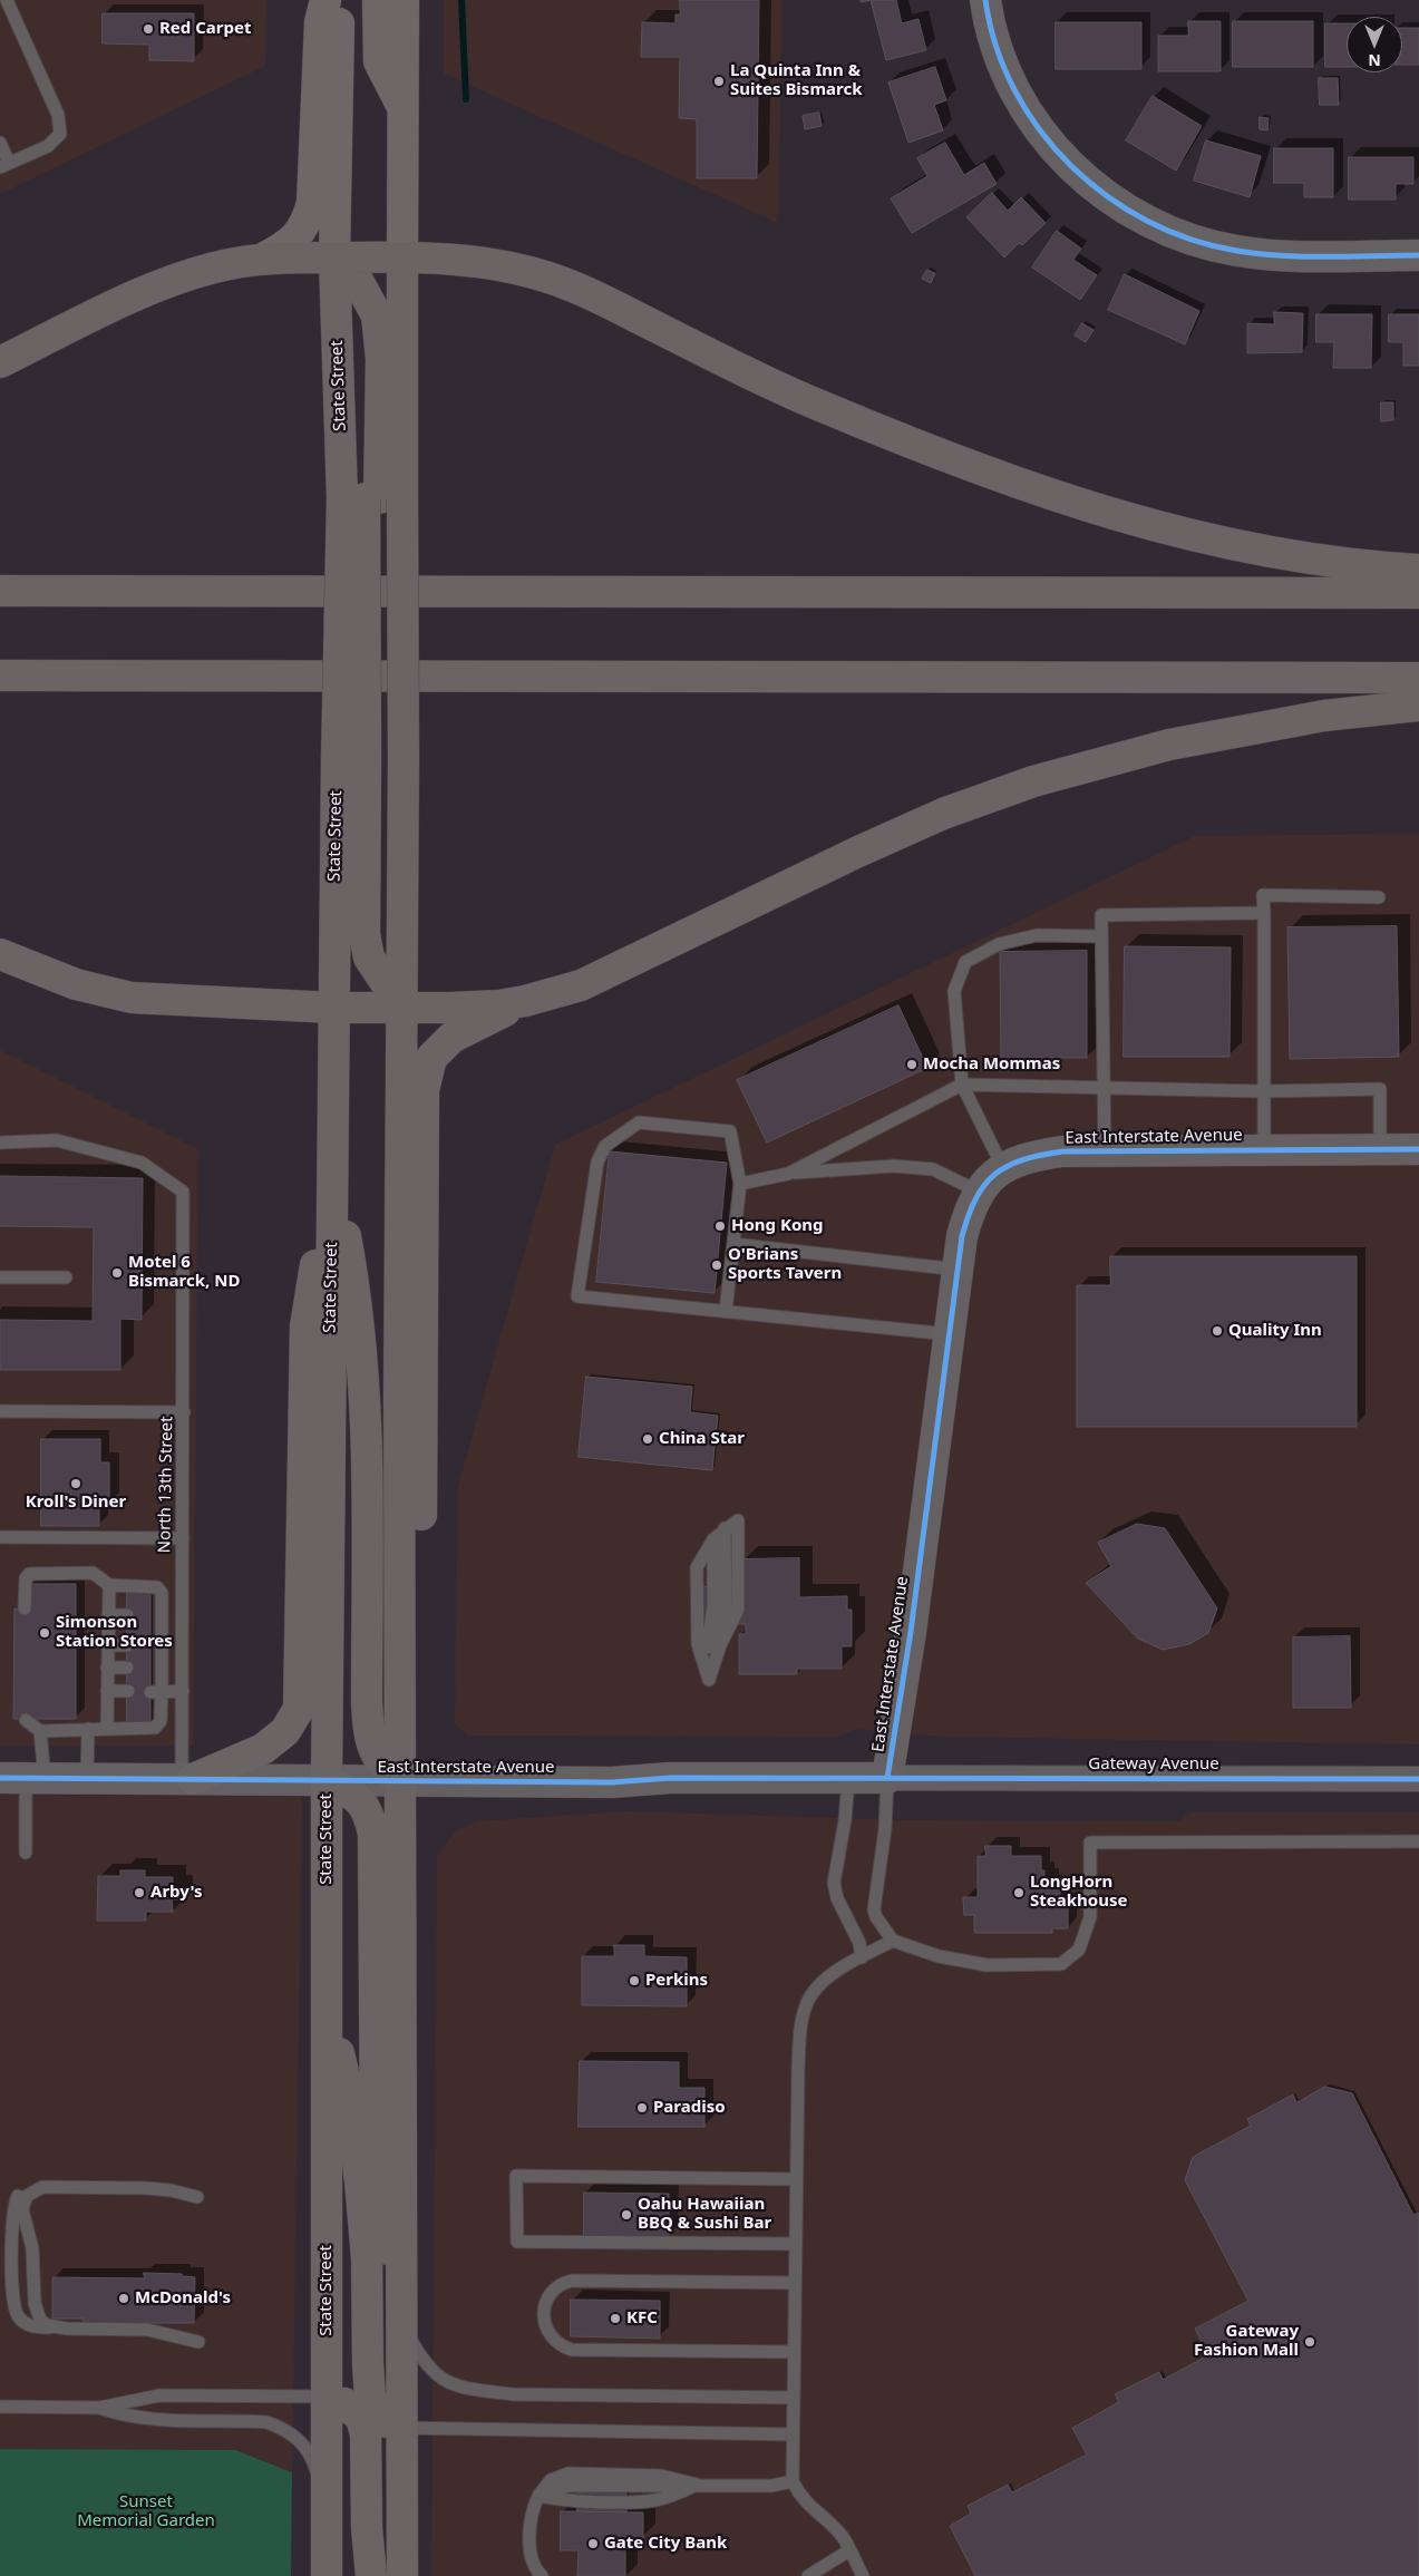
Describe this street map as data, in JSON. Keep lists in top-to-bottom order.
{
  "streets": {
    "highway": ["State Street"],
    "street": ["East Interstate Avenue", "Gateway Avenue"],
    "lane": ["North 13th Street"]
  },
  "crossings": [
    ["State Street", "East Interstate Avenue"],
    ["East Interstate Avenue", "North 13th Street"],
    ["East Interstate Avenue", "Gateway Avenue"]
  ],
  "parks": ["Sunset Memorial Garden"],
  "places": [
    "Red Carpet",
    "La Quinta Inn & Suites Bismarck",
    "Mocha Mommas",
    "Hong Kong",
    "O'Brians Sports Tavern",
    "Motel 6 Bismarck, ND",
    "Quality Inn",
    "China Star",
    "Kroll's Diner",
    "Simonson Station Stores",
    "Arby's",
    "LongHorn Steakhouse",
    "Perkins",
    "Paradiso",
    "Oahu Hawaiian BBQ & Sushi Bar",
    "McDonald's",
    "KFC",
    "Gateway Fashion Mall",
    "Gate City Bank"
  ],
  "north": "bottom"
}
